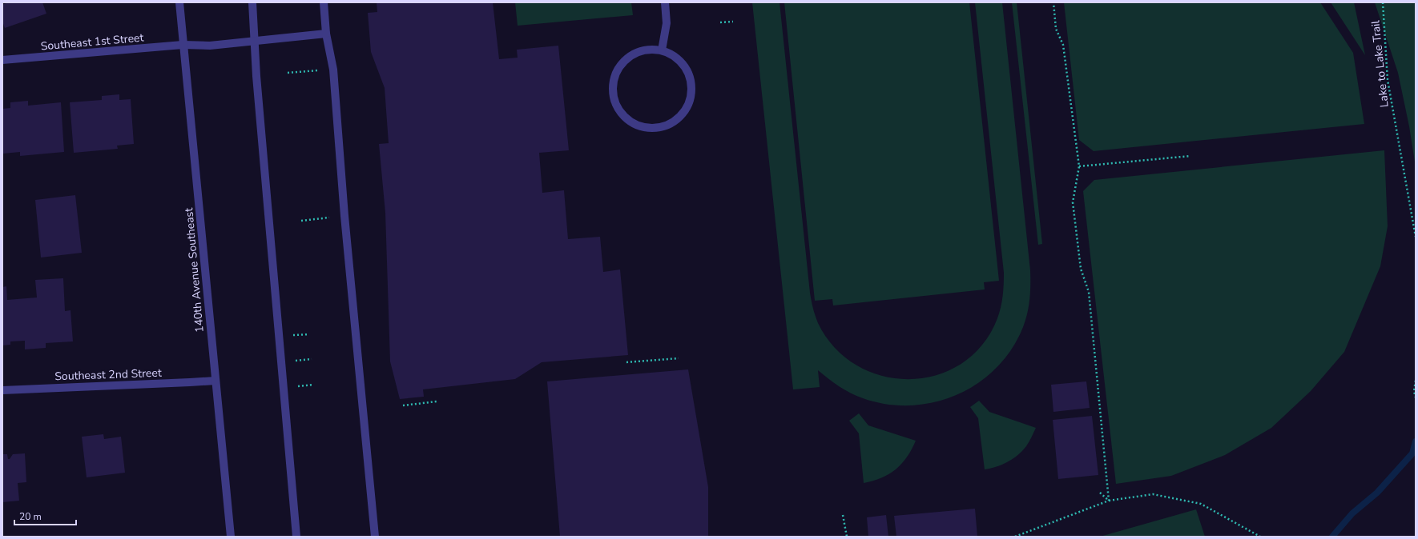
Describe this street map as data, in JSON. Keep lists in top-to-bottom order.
{
  "streets": {
    "street": ["Southeast 1st Street", "140th Avenue Southeast", "Southeast 2nd Street"],
    "path": ["Lake to Lake Trail"]
  },
  "crossings": [
    ["Southeast 1st Street", "140th Avenue Southeast"],
    ["140th Avenue Southeast", "Southeast 2nd Street"]
  ],
  "scale_bar": "20 m"
}
